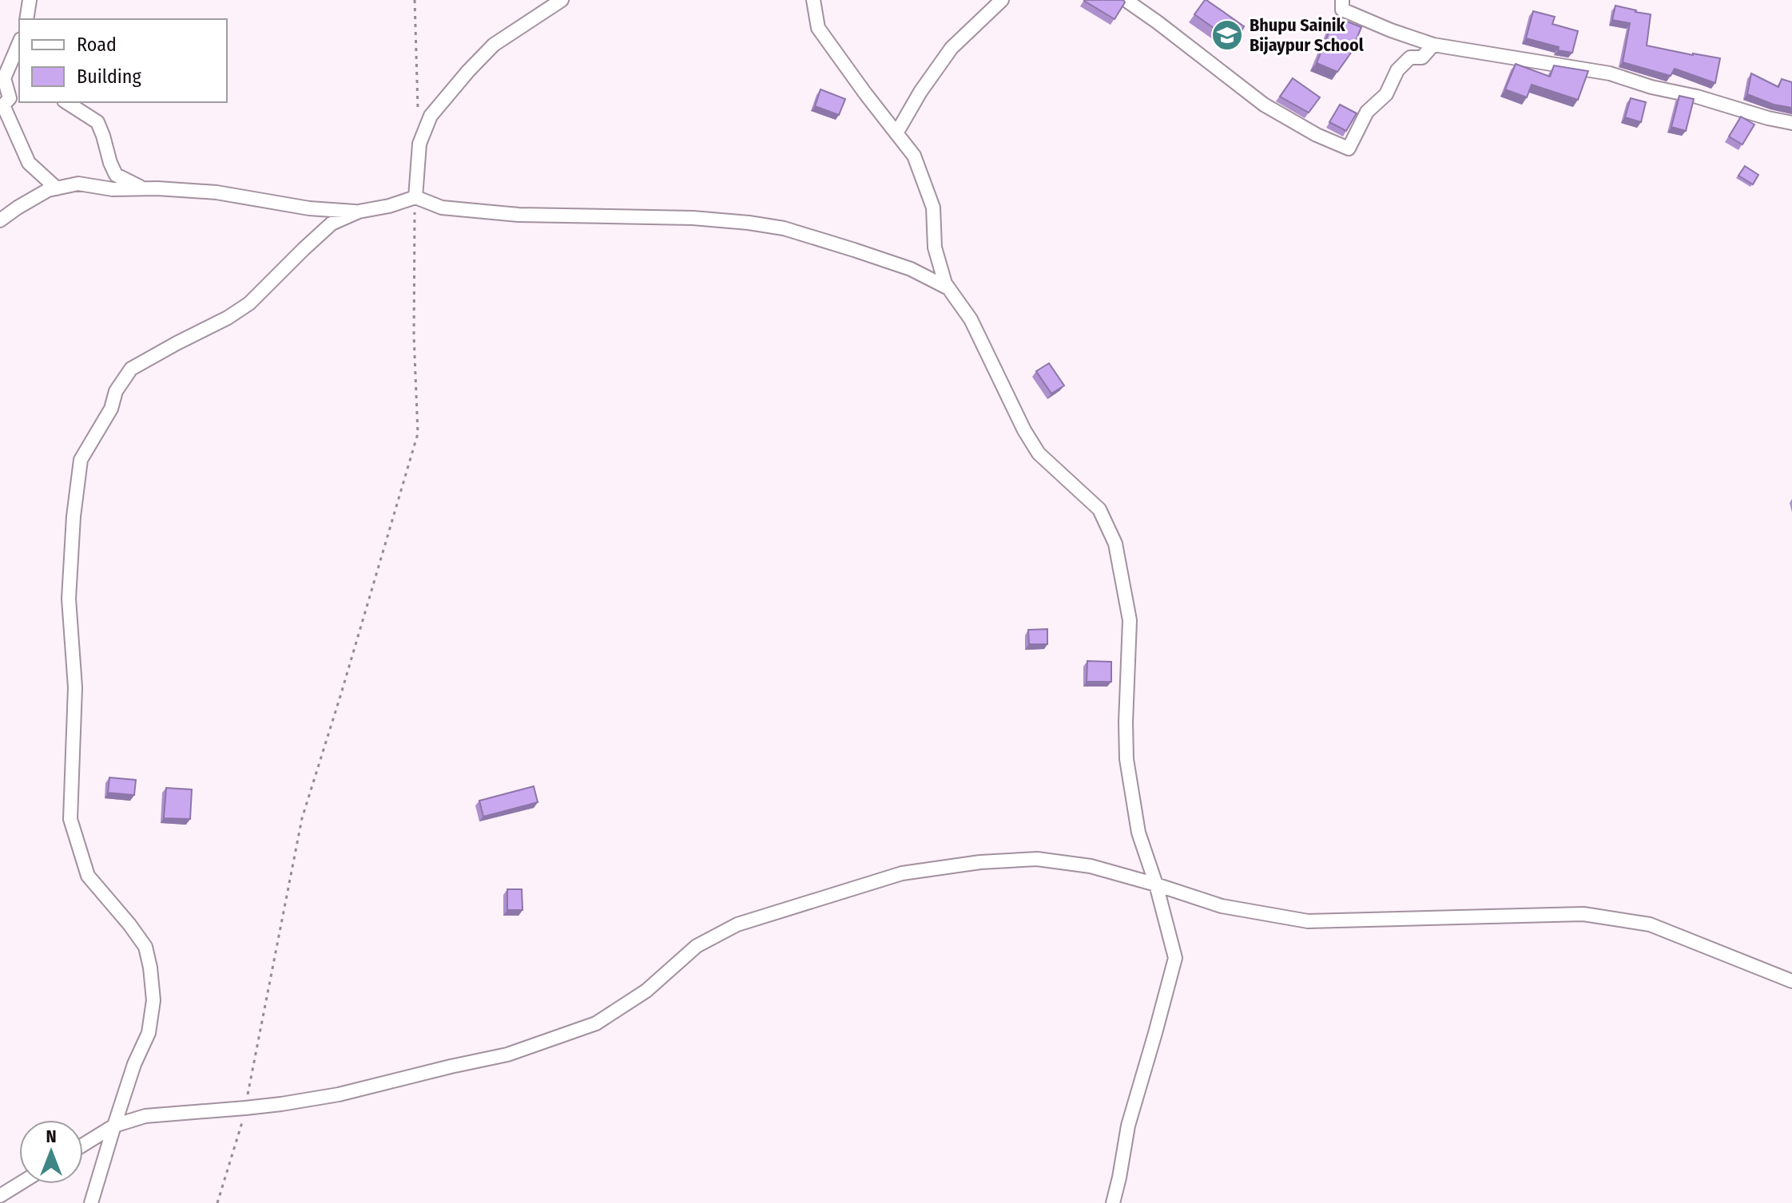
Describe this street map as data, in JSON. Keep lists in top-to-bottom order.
{
  "places": {
    "school or university": ["Bhupu Sainik Bijaypur School"]
  },
  "legend": ["Road", "Building"],
  "north": "top"
}
